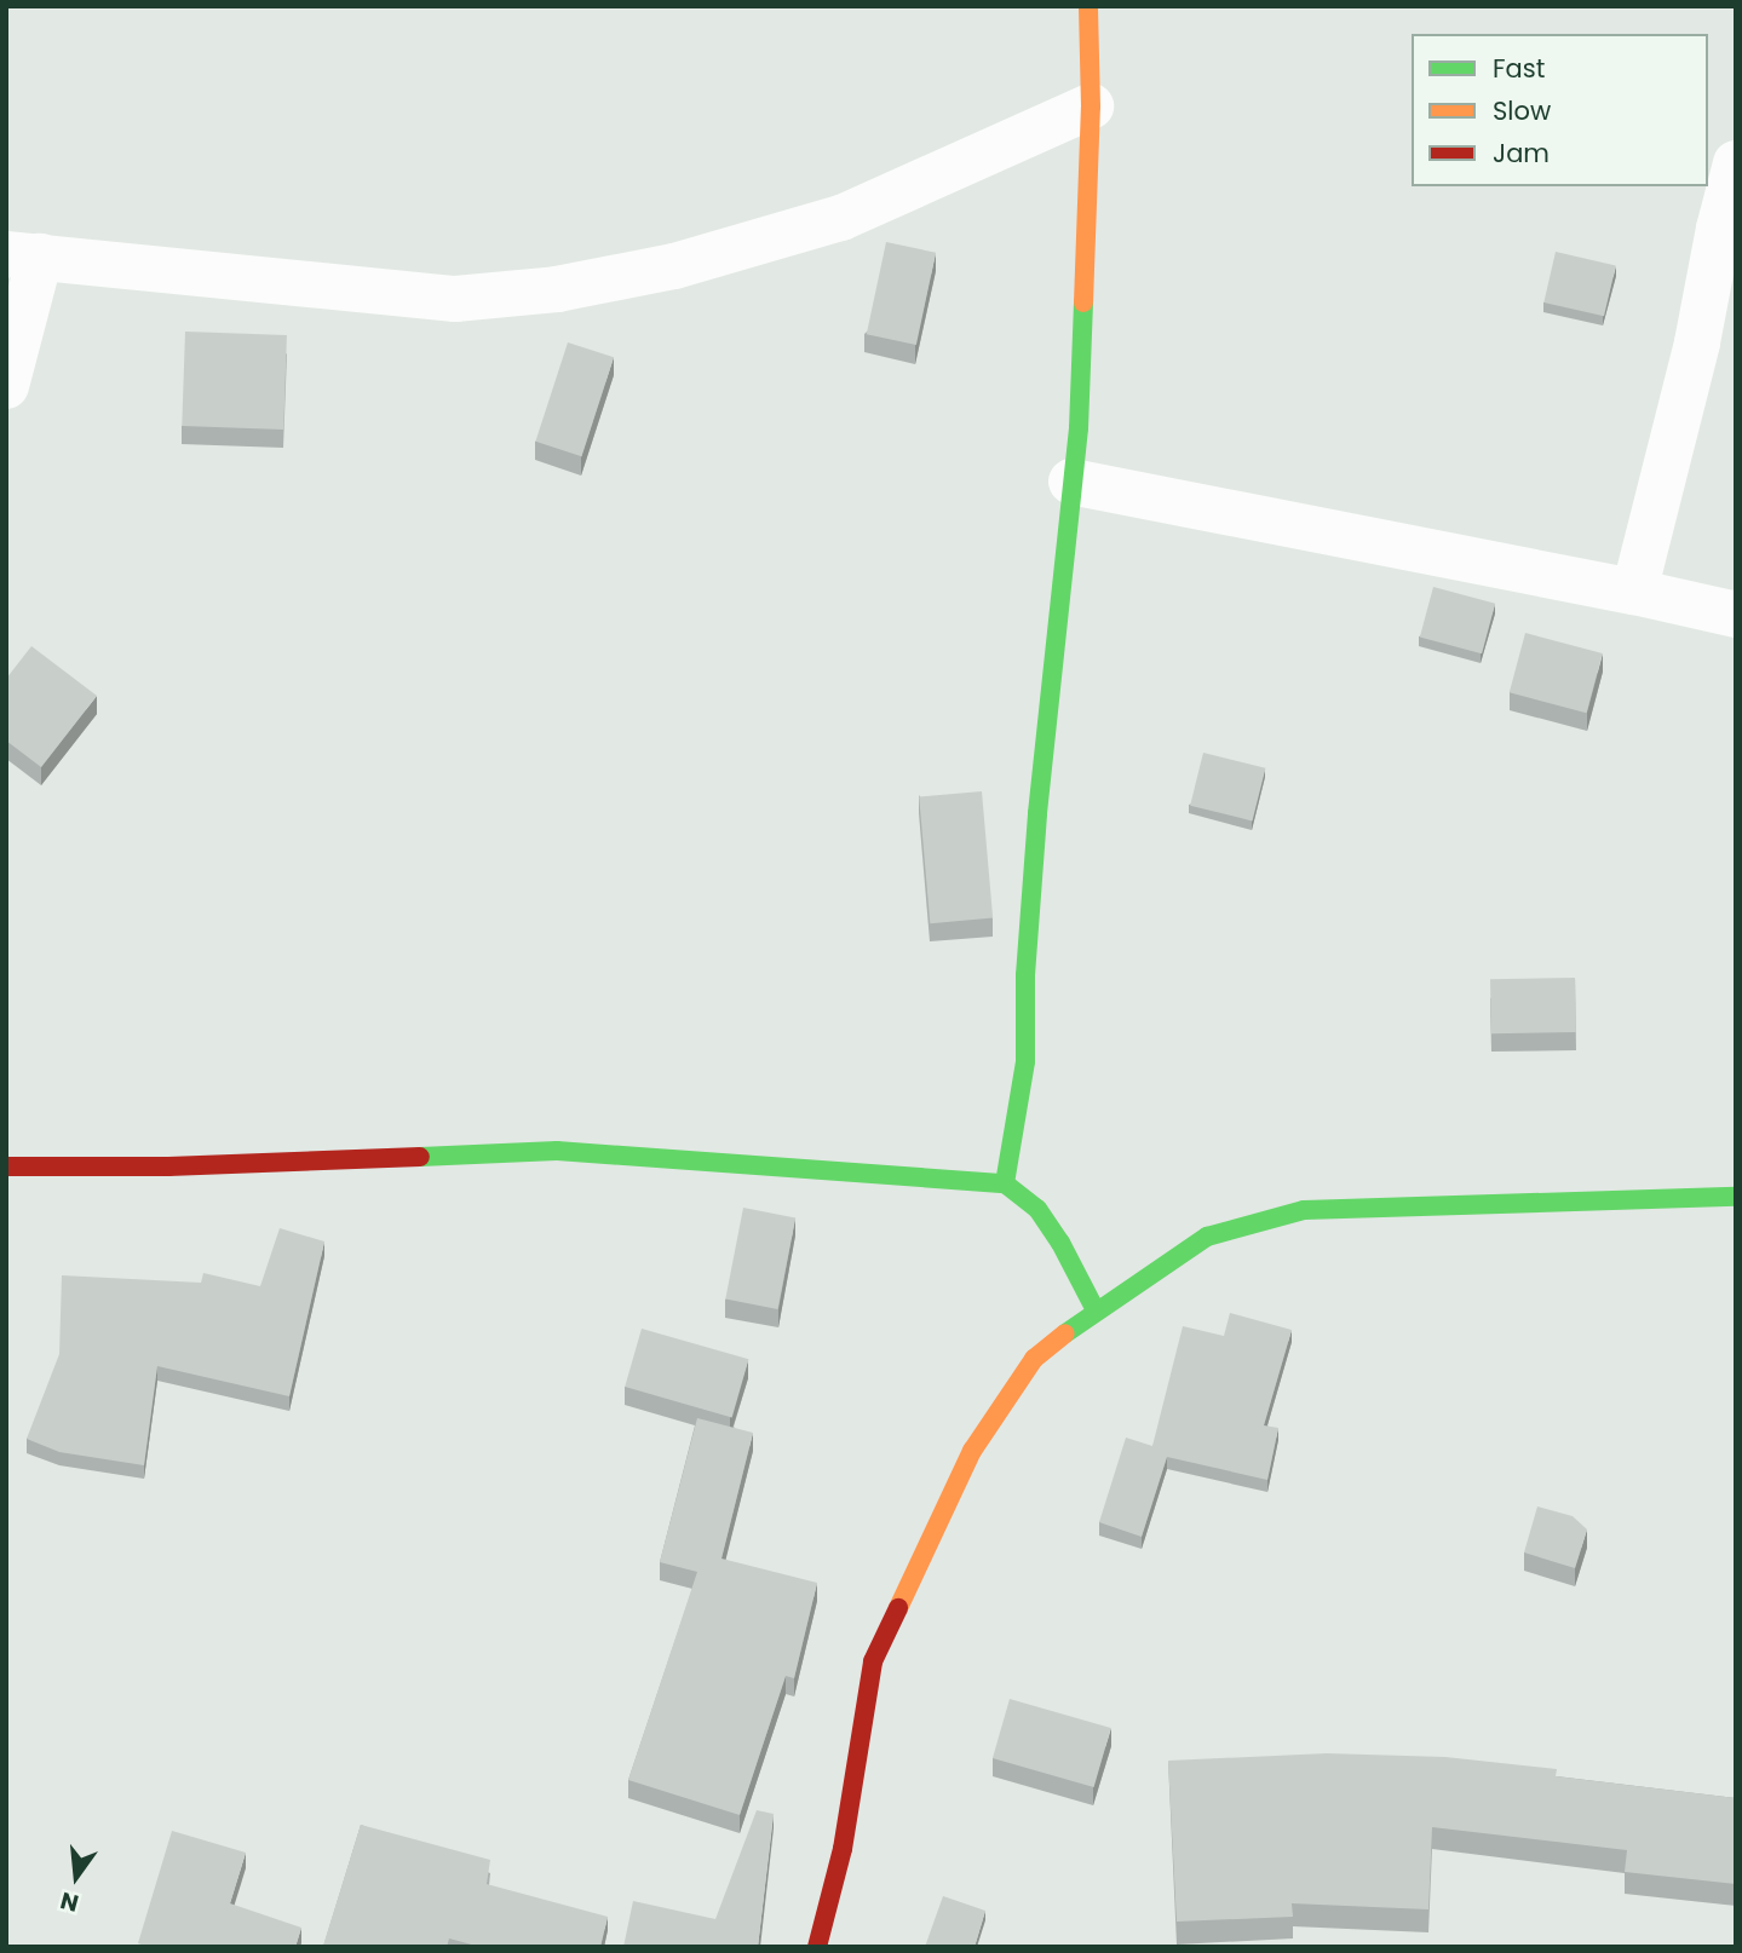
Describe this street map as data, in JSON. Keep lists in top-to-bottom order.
{
  "legend": ["Fast", "Slow", "Jam"],
  "north": "bottom"
}
